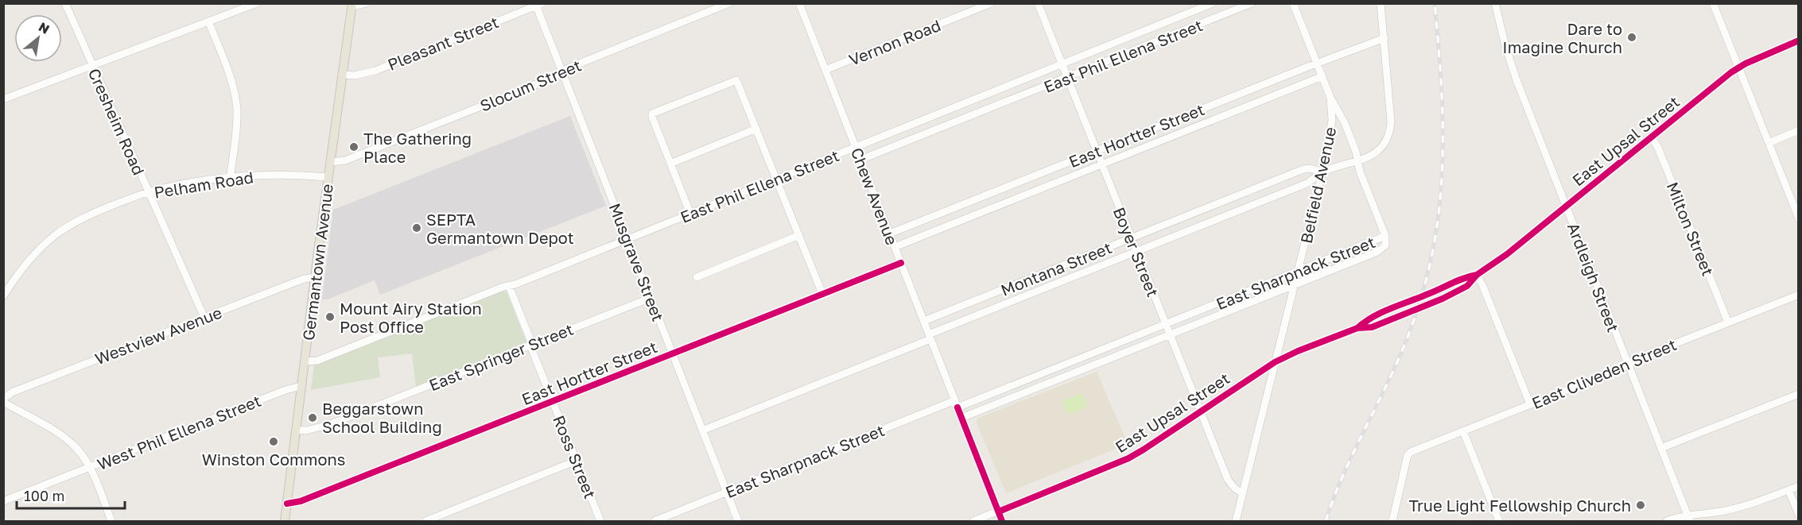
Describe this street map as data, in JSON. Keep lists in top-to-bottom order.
{
  "streets": {
    "main road": ["Germantown Avenue"],
    "street": [
      "Vernon Road",
      "Pleasant Street",
      "East Phil Ellena Street",
      "Slocum Street",
      "Cresheim Road",
      "East Hortter Street",
      "East Upsal Street",
      "Pelham Road",
      "Belfield Avenue",
      "Chew Avenue",
      "Milton Street",
      "Boyer Street",
      "Musgrave Street",
      "Montana Street",
      "East Sharpnack Street",
      "Ardleigh Street",
      "Westview Avenue",
      "East Springer Street",
      "East Cliveden Street",
      "West Phil Ellena Street",
      "Ross Street"
    ]
  },
  "crossings": [
    ["Vernon Road", "Chew Avenue"],
    ["Pleasant Street", "Germantown Avenue"],
    ["Pleasant Street", "Musgrave Street"],
    ["East Phil Ellena Street", "Chew Avenue"],
    ["East Phil Ellena Street", "Boyer Street"],
    ["East Phil Ellena Street", "Germantown Avenue"],
    ["East Phil Ellena Street", "Musgrave Street"],
    ["East Phil Ellena Street", "Ross Street"],
    ["Slocum Street", "Germantown Avenue"],
    ["Slocum Street", "Musgrave Street"],
    ["Cresheim Road", "Pelham Road"],
    ["Cresheim Road", "Westview Avenue"],
    ["East Hortter Street", "Chew Avenue"],
    ["East Hortter Street", "Boyer Street"],
    ["East Hortter Street", "Germantown Avenue"],
    ["East Hortter Street", "Musgrave Street"],
    ["East Hortter Street", "Montana Street"],
    ["East Hortter Street", "Ross Street"],
    ["East Upsal Street", "Belfield Avenue"],
    ["East Upsal Street", "Chew Avenue"],
    ["East Upsal Street", "Milton Street"],
    ["East Upsal Street", "Boyer Street"],
    ["East Upsal Street", "Ardleigh Street"],
    ["Pelham Road", "Germantown Avenue"],
    ["Belfield Avenue", "Boyer Street"],
    ["Belfield Avenue", "Montana Street"],
    ["Belfield Avenue", "East Sharpnack Street"],
    ["Chew Avenue", "Montana Street"],
    ["Chew Avenue", "East Sharpnack Street"],
    ["Milton Street", "East Cliveden Street"],
    ["Boyer Street", "Montana Street"],
    ["Boyer Street", "East Sharpnack Street"],
    ["Germantown Avenue", "Westview Avenue"],
    ["Germantown Avenue", "East Springer Street"],
    ["Germantown Avenue", "West Phil Ellena Street"],
    ["Musgrave Street", "Montana Street"],
    ["Musgrave Street", "East Sharpnack Street"],
    ["Musgrave Street", "East Springer Street"],
    ["Ardleigh Street", "East Cliveden Street"],
    ["East Springer Street", "Ross Street"]
  ],
  "places": [
    "Dare to Imagine Church",
    "The Gathering Place",
    "SEPTA Germantown Depot",
    "Mount Airy Station Post Office",
    "Beggarstown School Building",
    "Winston Commons",
    "True Light Fellowship Church"
  ],
  "scale_bar": "100 m",
  "north": "top right"
}
